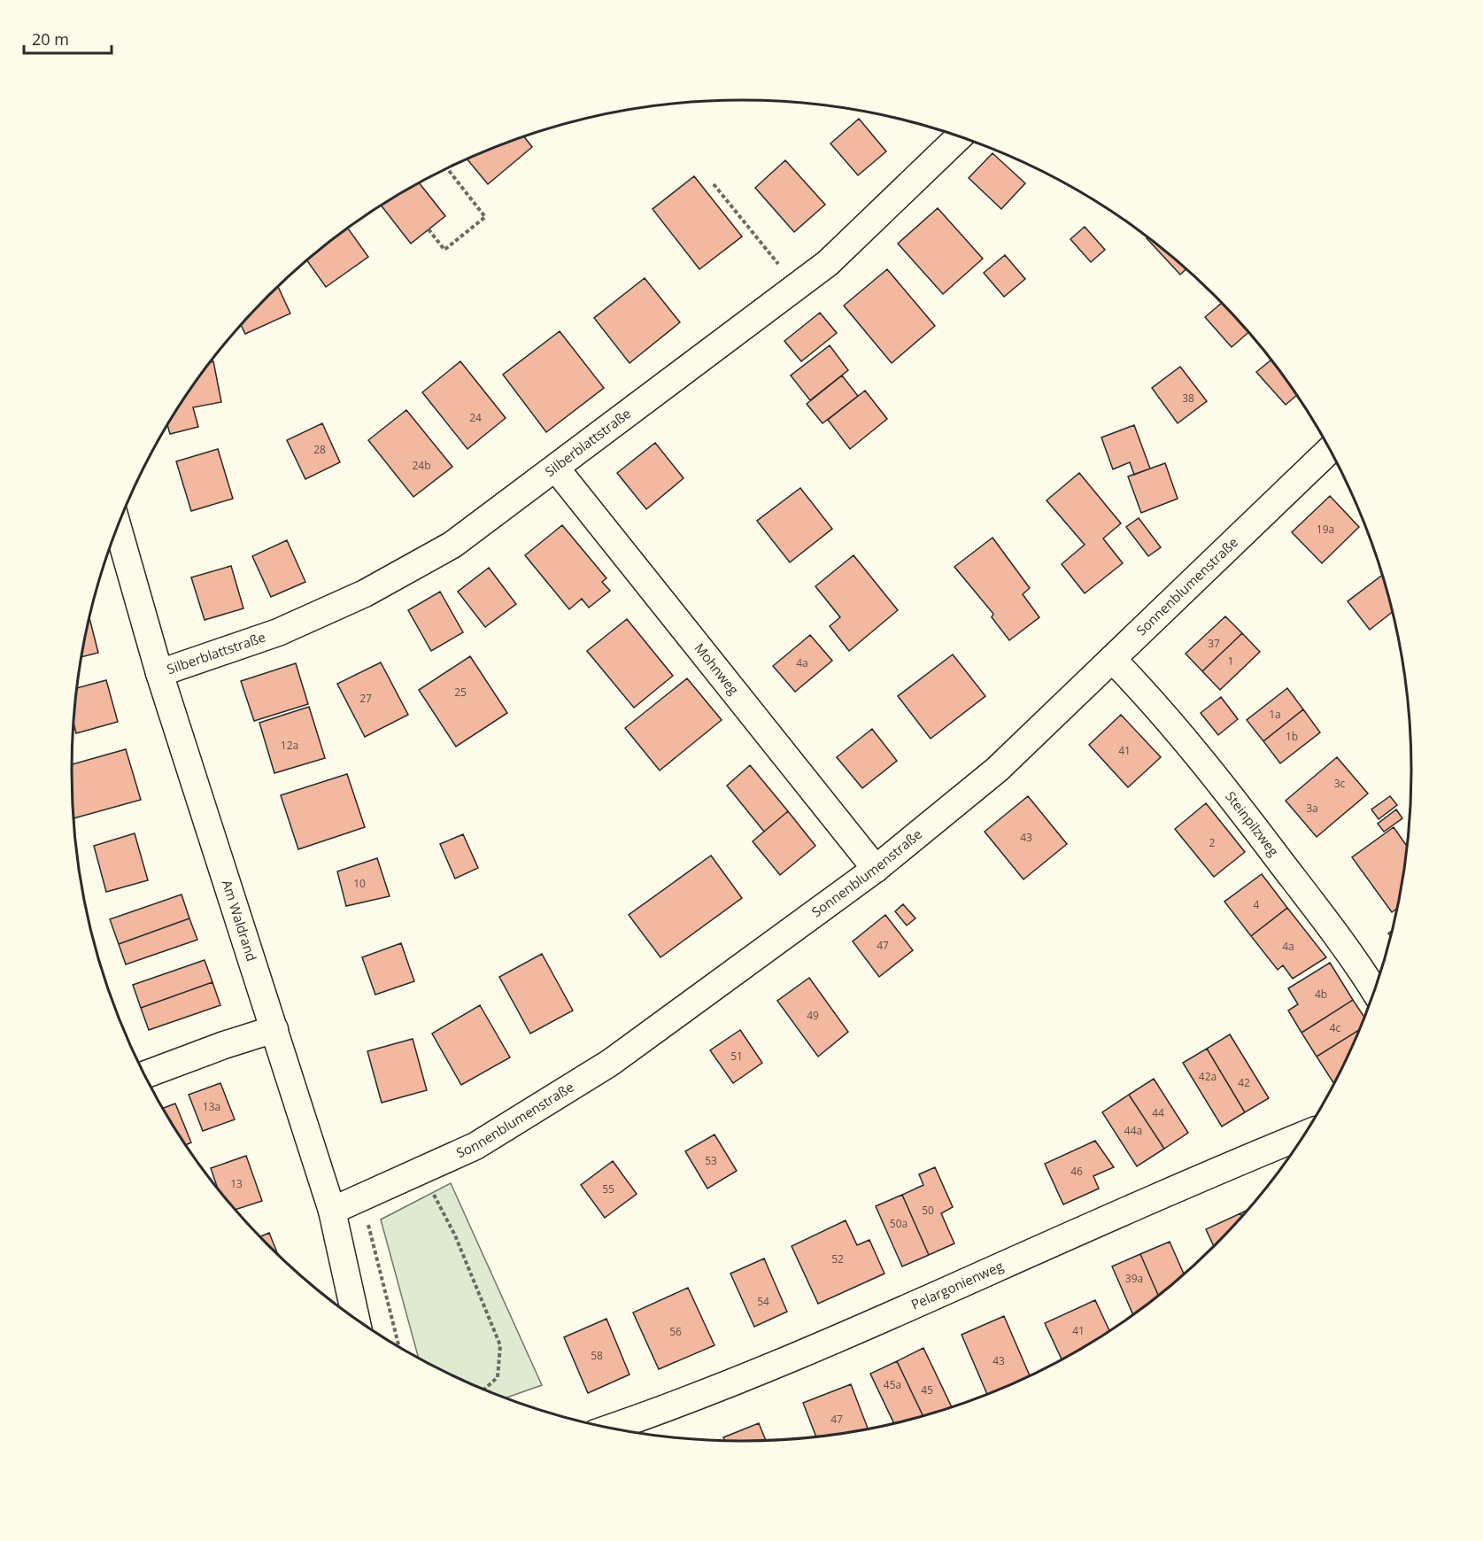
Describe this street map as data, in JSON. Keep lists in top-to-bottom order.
{
  "streets": {
    "street": [
      "Silberblattstraße",
      "Sonnenblumenstraße",
      "Mohnweg",
      "Steinpilzweg",
      "Am Waldrand",
      "Pelargonienweg"
    ]
  },
  "crossings": [
    ["Silberblattstraße", "Mohnweg"],
    ["Silberblattstraße", "Am Waldrand"],
    ["Sonnenblumenstraße", "Mohnweg"],
    ["Sonnenblumenstraße", "Steinpilzweg"],
    ["Sonnenblumenstraße", "Am Waldrand"]
  ],
  "house_numbers": [
    "38",
    "24",
    "28",
    "24b",
    "19a",
    "37",
    "1",
    "4a",
    "25",
    "27",
    "1a",
    "1b",
    "12a",
    "41",
    "3c",
    "3a",
    "43",
    "2",
    "10",
    "4",
    "47",
    "4a",
    "4b",
    "49",
    "4c",
    "51",
    "42a",
    "42",
    "13a",
    "44",
    "44a",
    "53",
    "46",
    "13",
    "55",
    "50",
    "50a",
    "52",
    "39a",
    "54",
    "41",
    "56",
    "58",
    "43",
    "45a",
    "45",
    "47"
  ],
  "scale_bar": "20 m"
}
